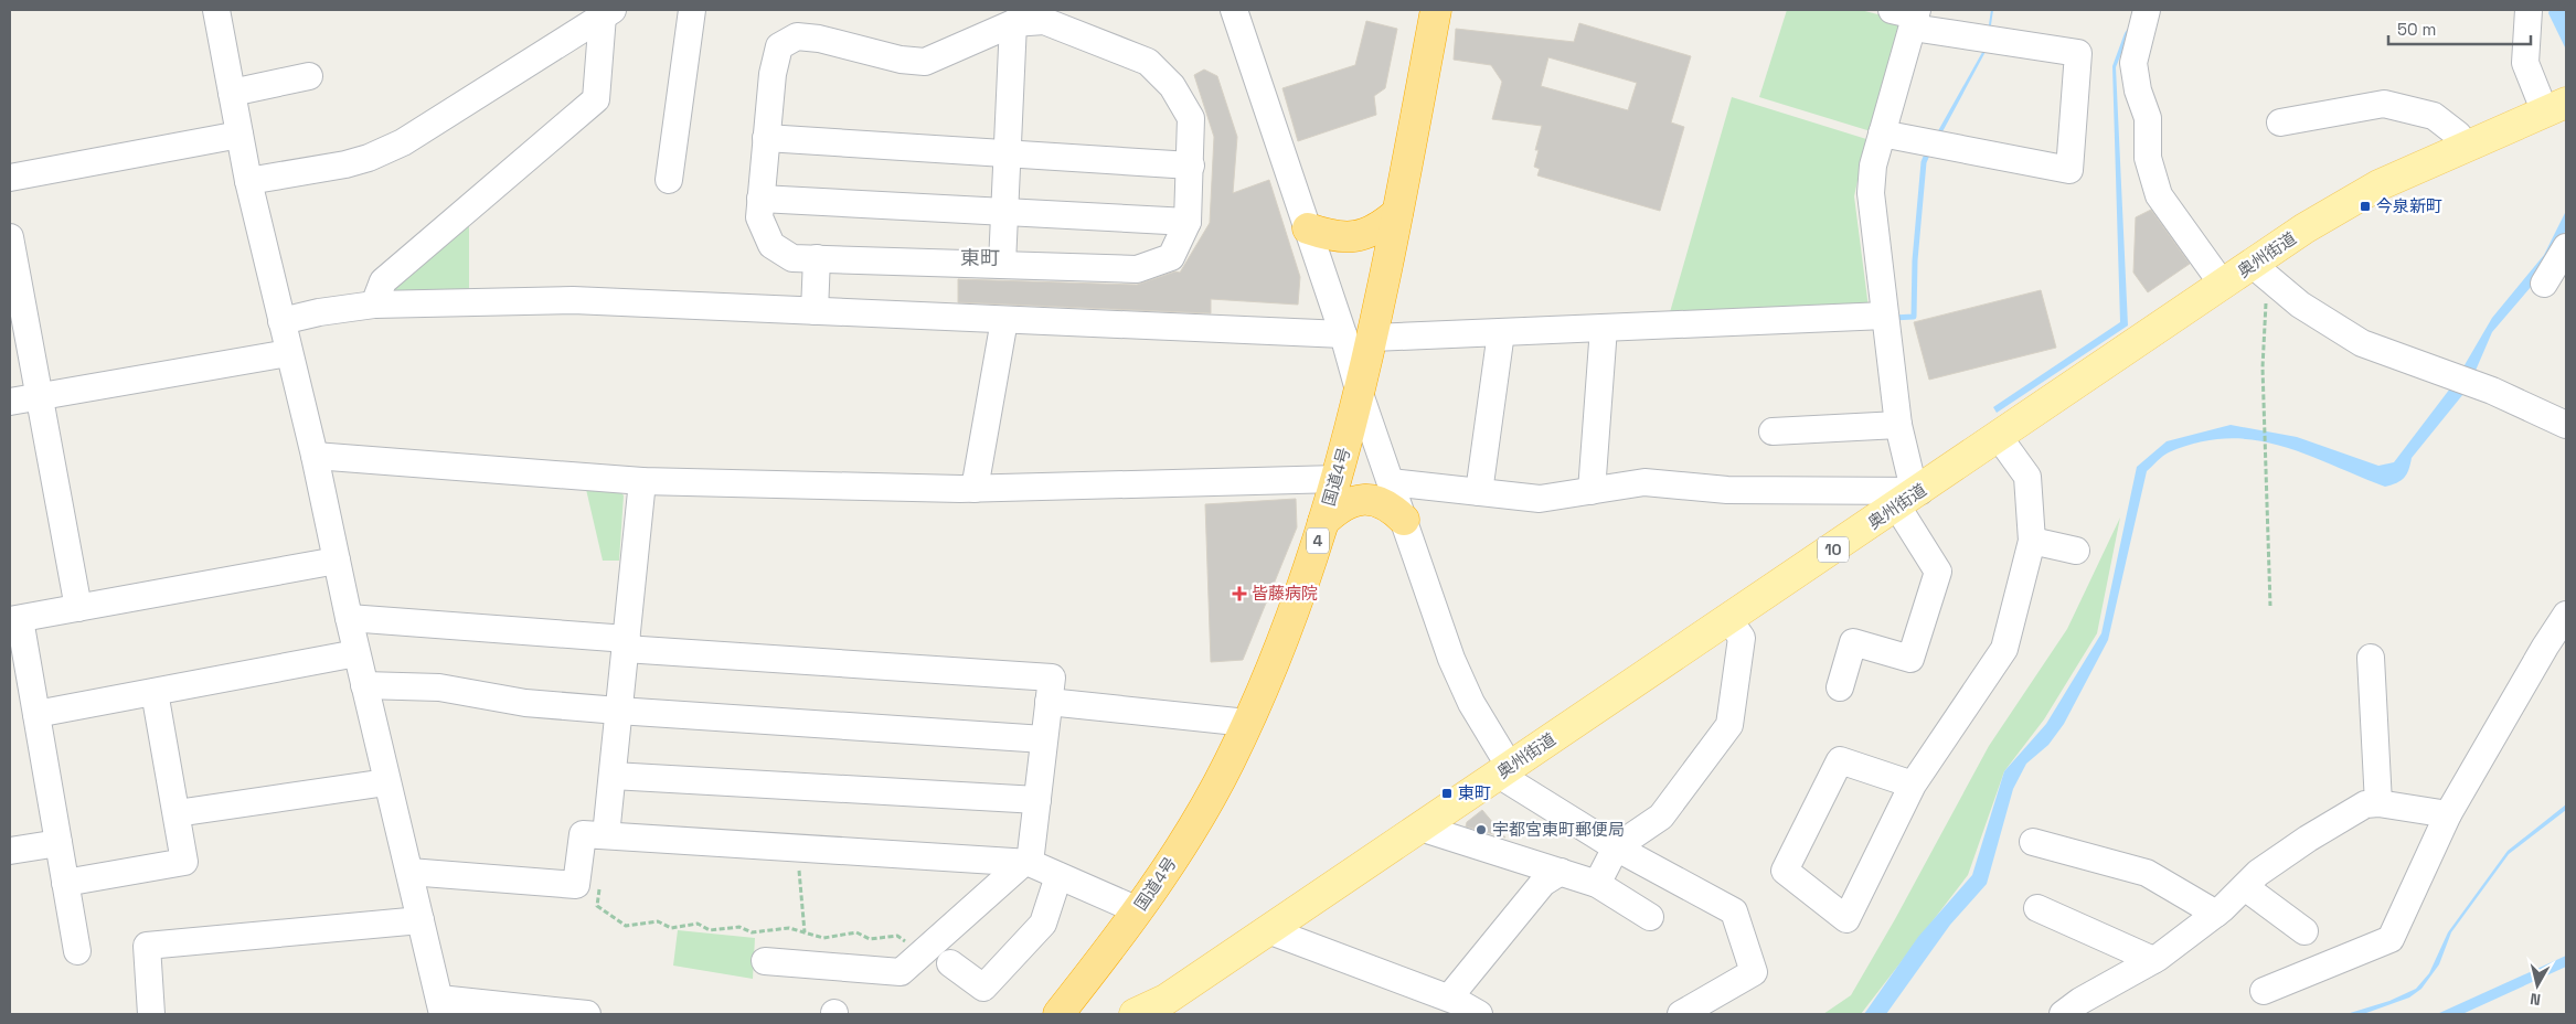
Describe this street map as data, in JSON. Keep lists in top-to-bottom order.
{
  "streets": {
    "highway": ["国道4号", "4"],
    "main road": ["奥州街道", "10"]
  },
  "districts": ["東町"],
  "places": {
    "transit": ["今泉新町", "東町"],
    "health": ["皆藤病院"],
    "other": ["宇都宮東町郵便局"]
  },
  "scale_bar": "50 m",
  "north": "bottom"
}
